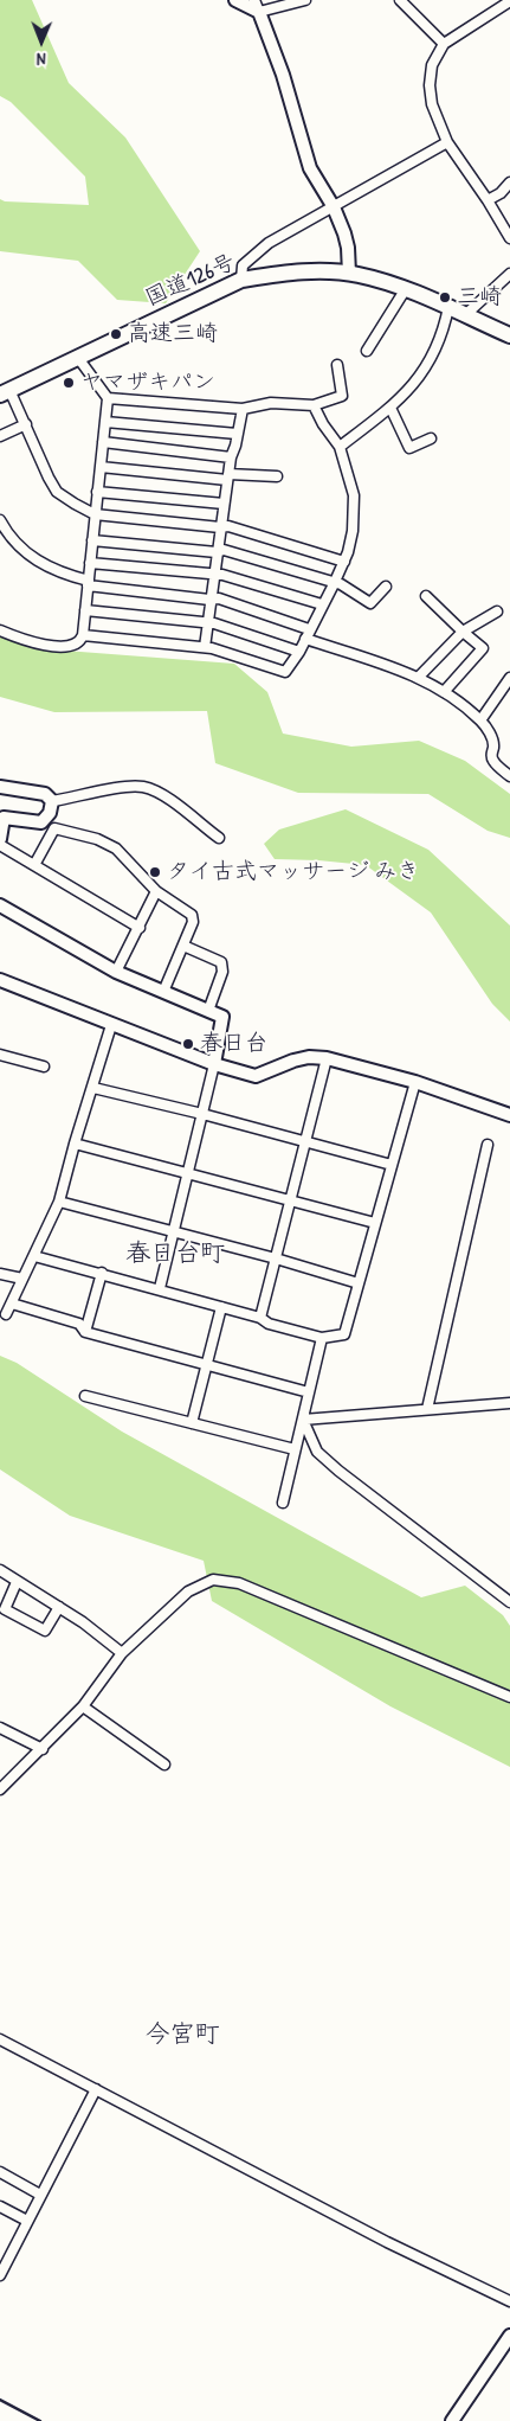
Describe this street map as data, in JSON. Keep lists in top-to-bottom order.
{
  "streets": {
    "highway": ["国道126号"]
  },
  "districts": ["春日台町", "今宮町"],
  "places": [
    "三崎",
    "高速三崎",
    "ヤマザキパン",
    "タイ古式マッサージ みき",
    "春日台"
  ],
  "north": "bottom"
}
